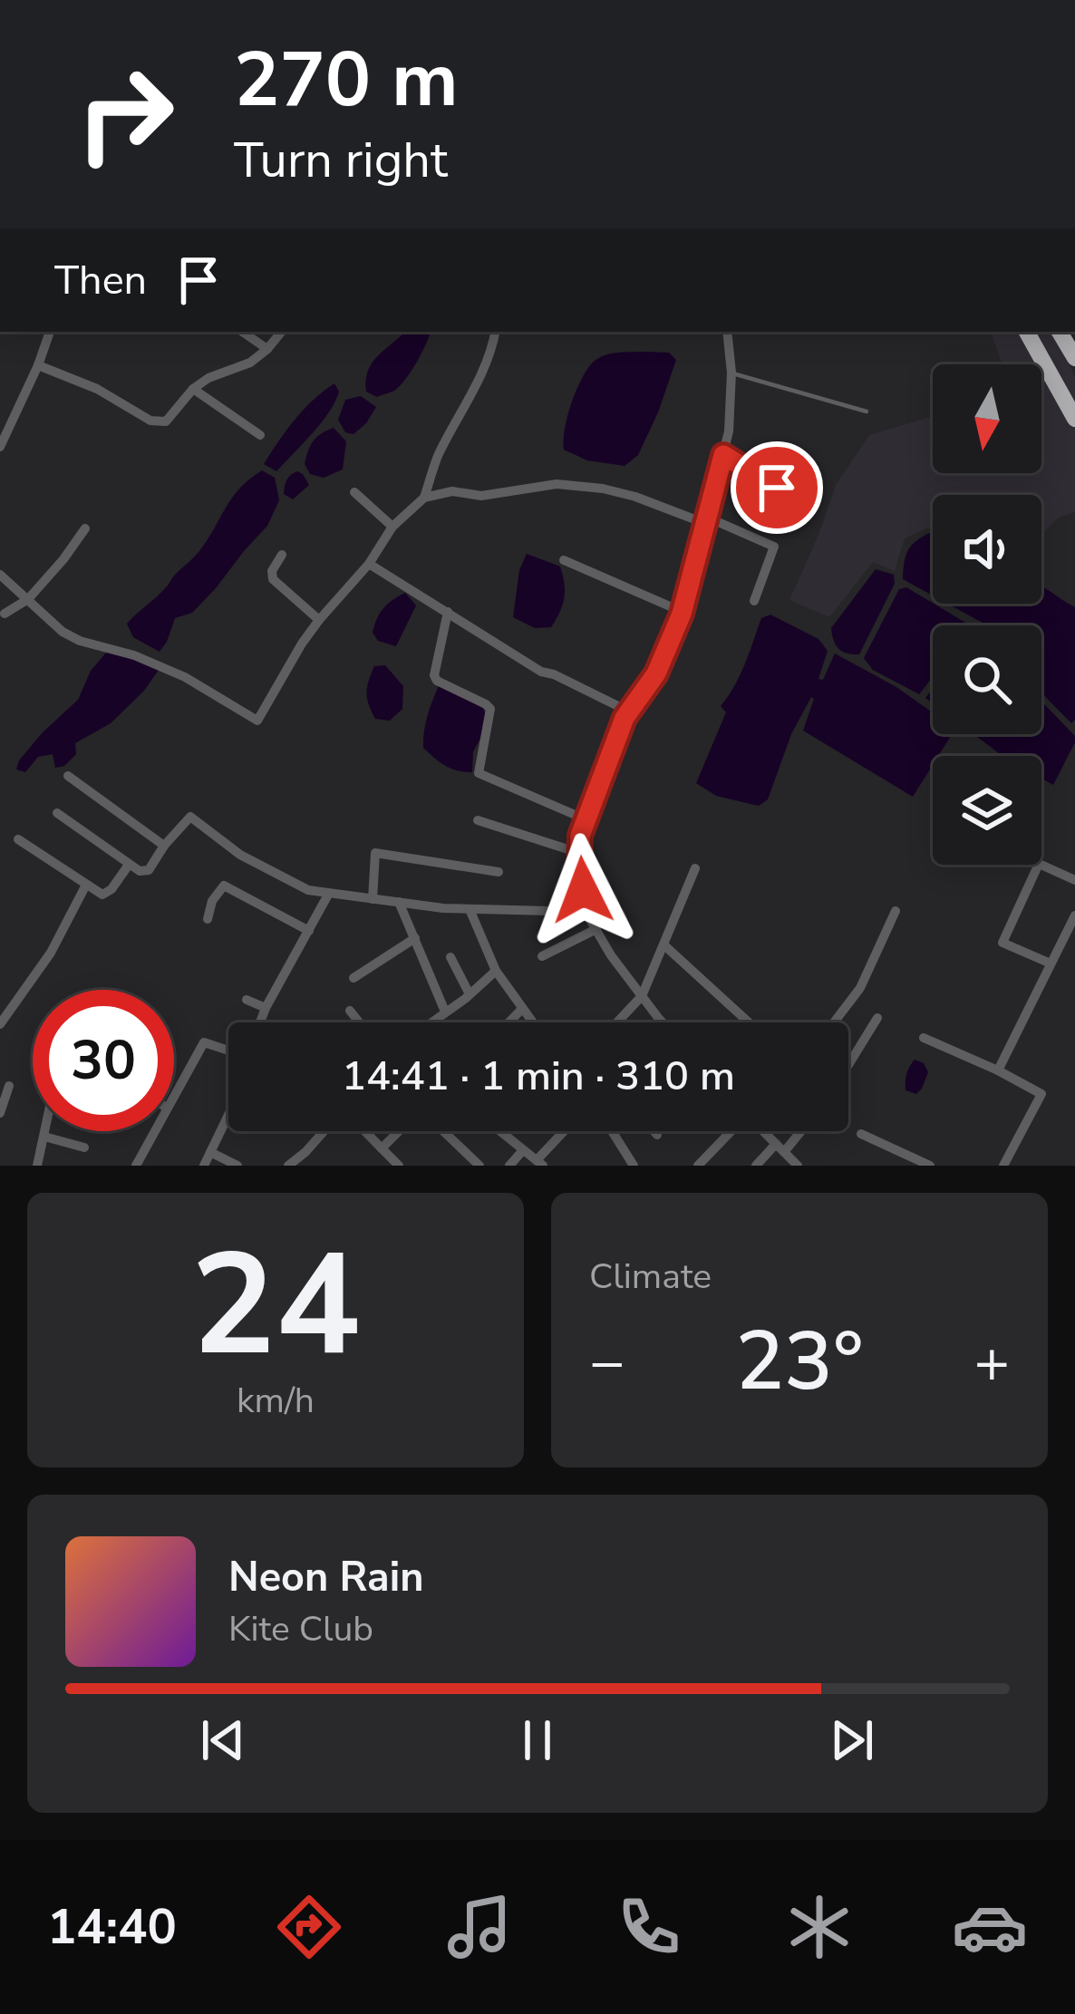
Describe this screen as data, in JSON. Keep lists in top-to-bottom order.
{
  "north": "bottom",
  "page": {
    "turn": ["270 m", "Turn right"],
    "then": "Then",
    "limit": "30",
    "trip": "14:41 · 1 min · 310 m",
    "tile": [
      ["24", "km/h"],
      "Climate"
    ],
    "heat": ["−", "23°", "+"],
    "song": ["Neon Rain", "Kite Club"],
    "tabs": "14:40"
  }
}
